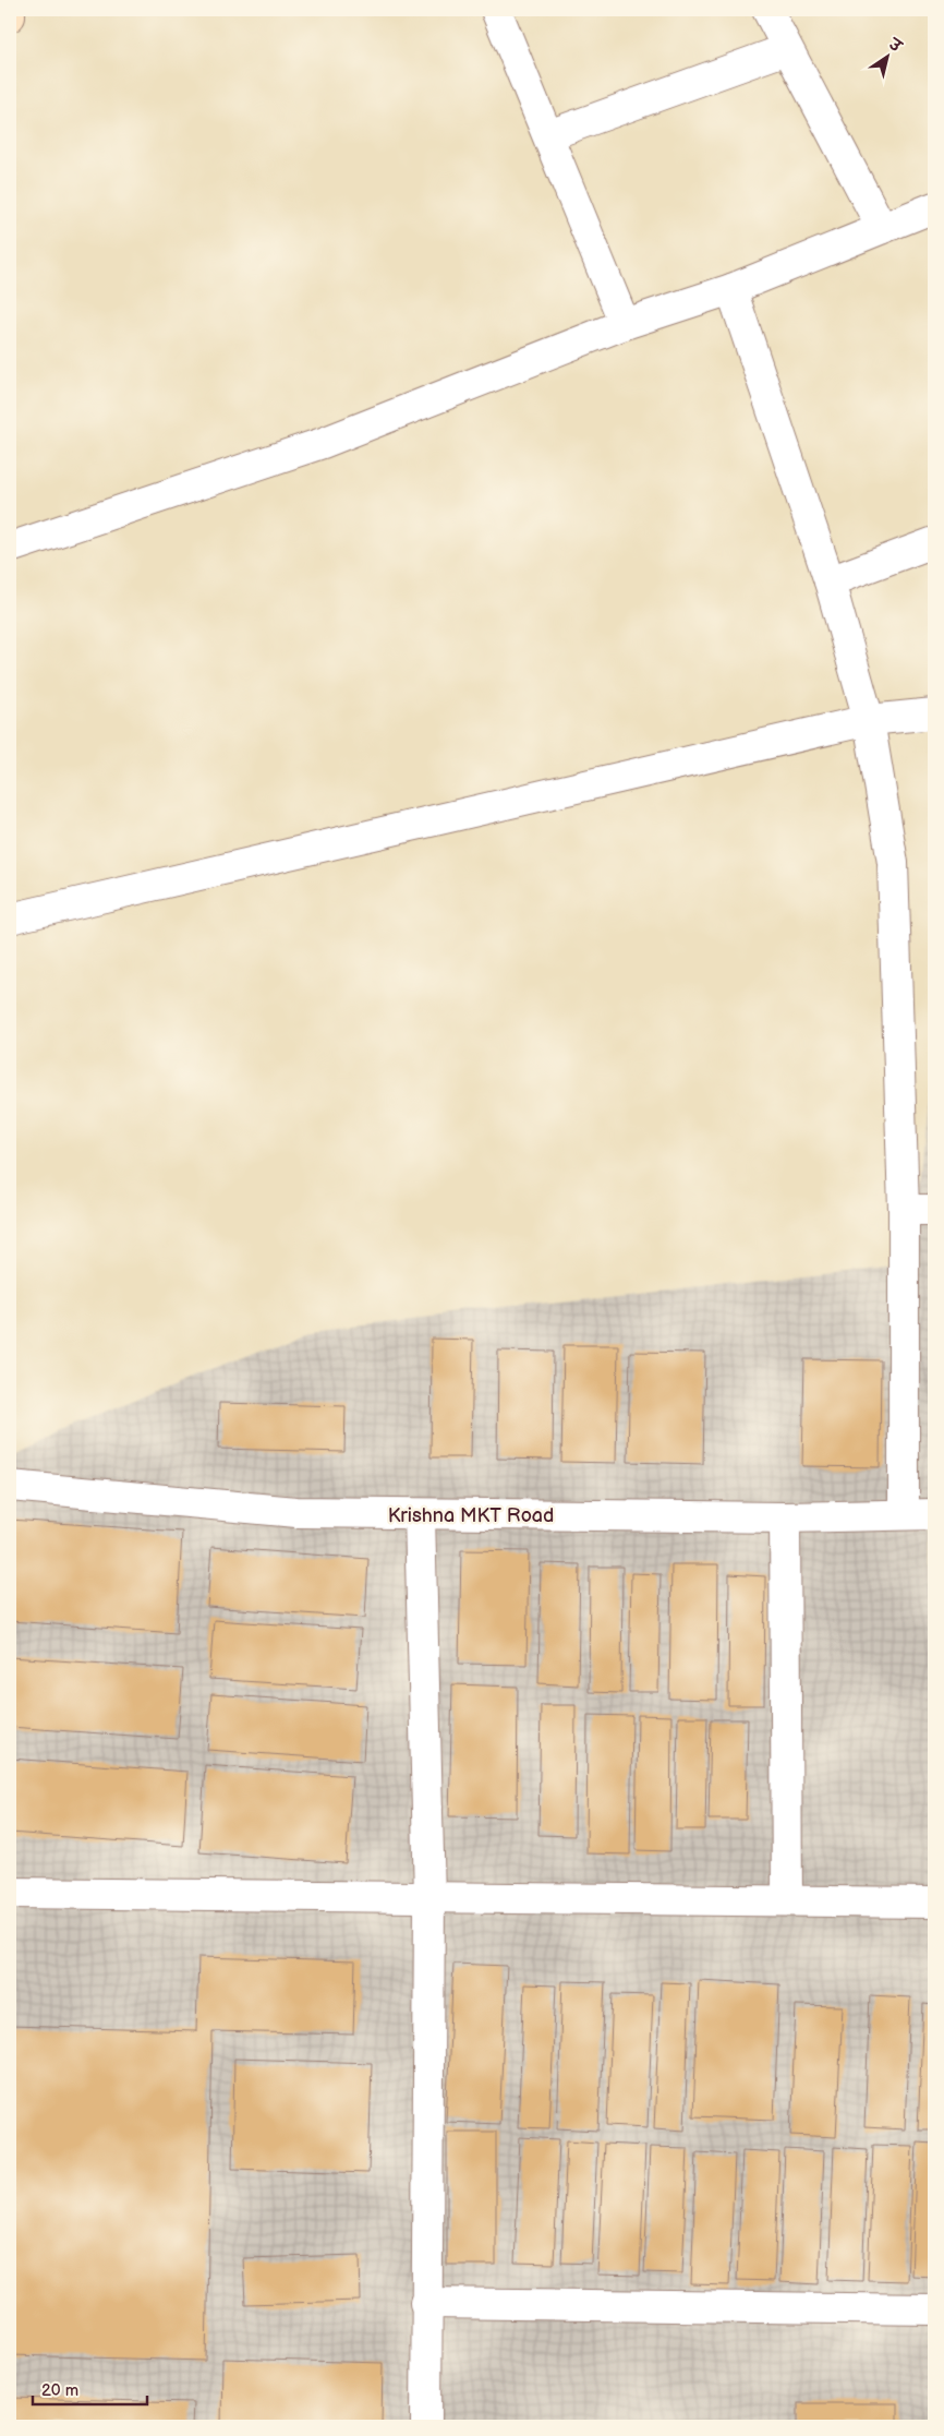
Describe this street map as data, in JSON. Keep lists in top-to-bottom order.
{
  "streets": {
    "street": ["Krishna MKT Road"]
  },
  "scale_bar": "20 m",
  "north": "top right"
}
